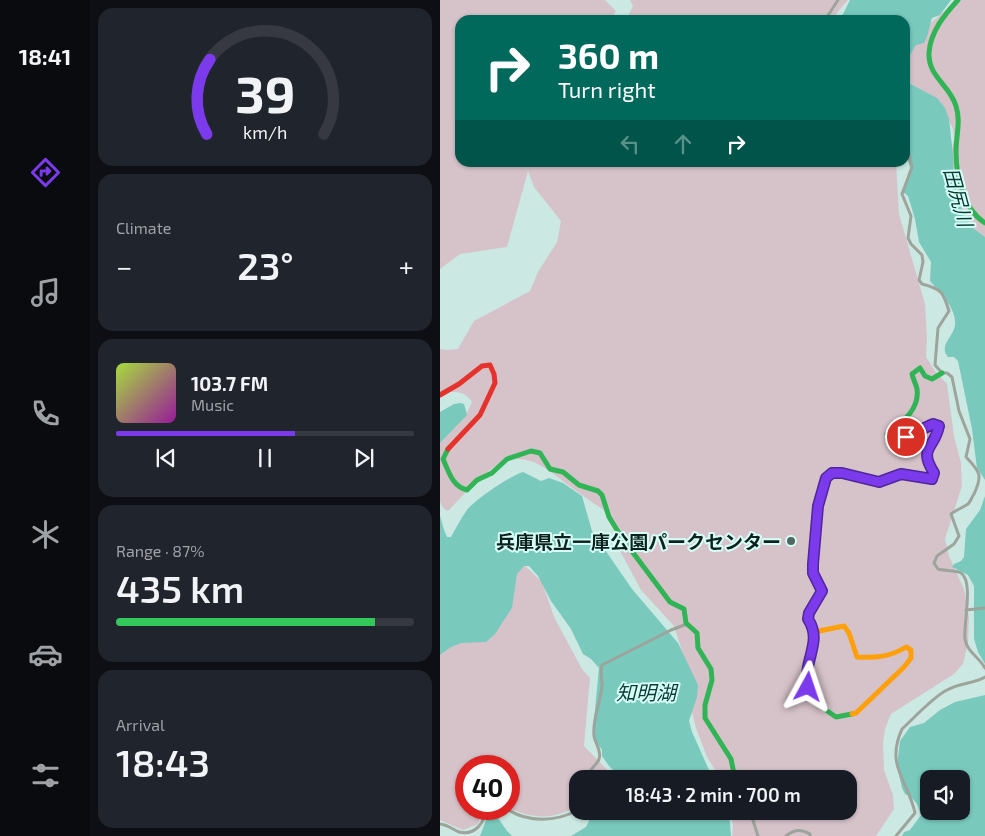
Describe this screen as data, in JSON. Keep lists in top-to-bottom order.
{
  "water": ["田尻川", "知明湖"],
  "places": ["兵庫県立一庫公園パークセンター"],
  "page": {
    "tabs": "18:41",
    "turn": ["360 m", "Turn right"],
    "tile": [
      "Climate",
      ["Range · 87%", "435 km"],
      ["Arrival", "18:43"]
    ],
    "heat": ["−", "23°", "+"],
    "song": ["103.7 FM", "Music"],
    "limit": "40",
    "trip": "18:43 · 2 min · 700 m",
    "gauge": ["39", "km/h"]
  }
}
